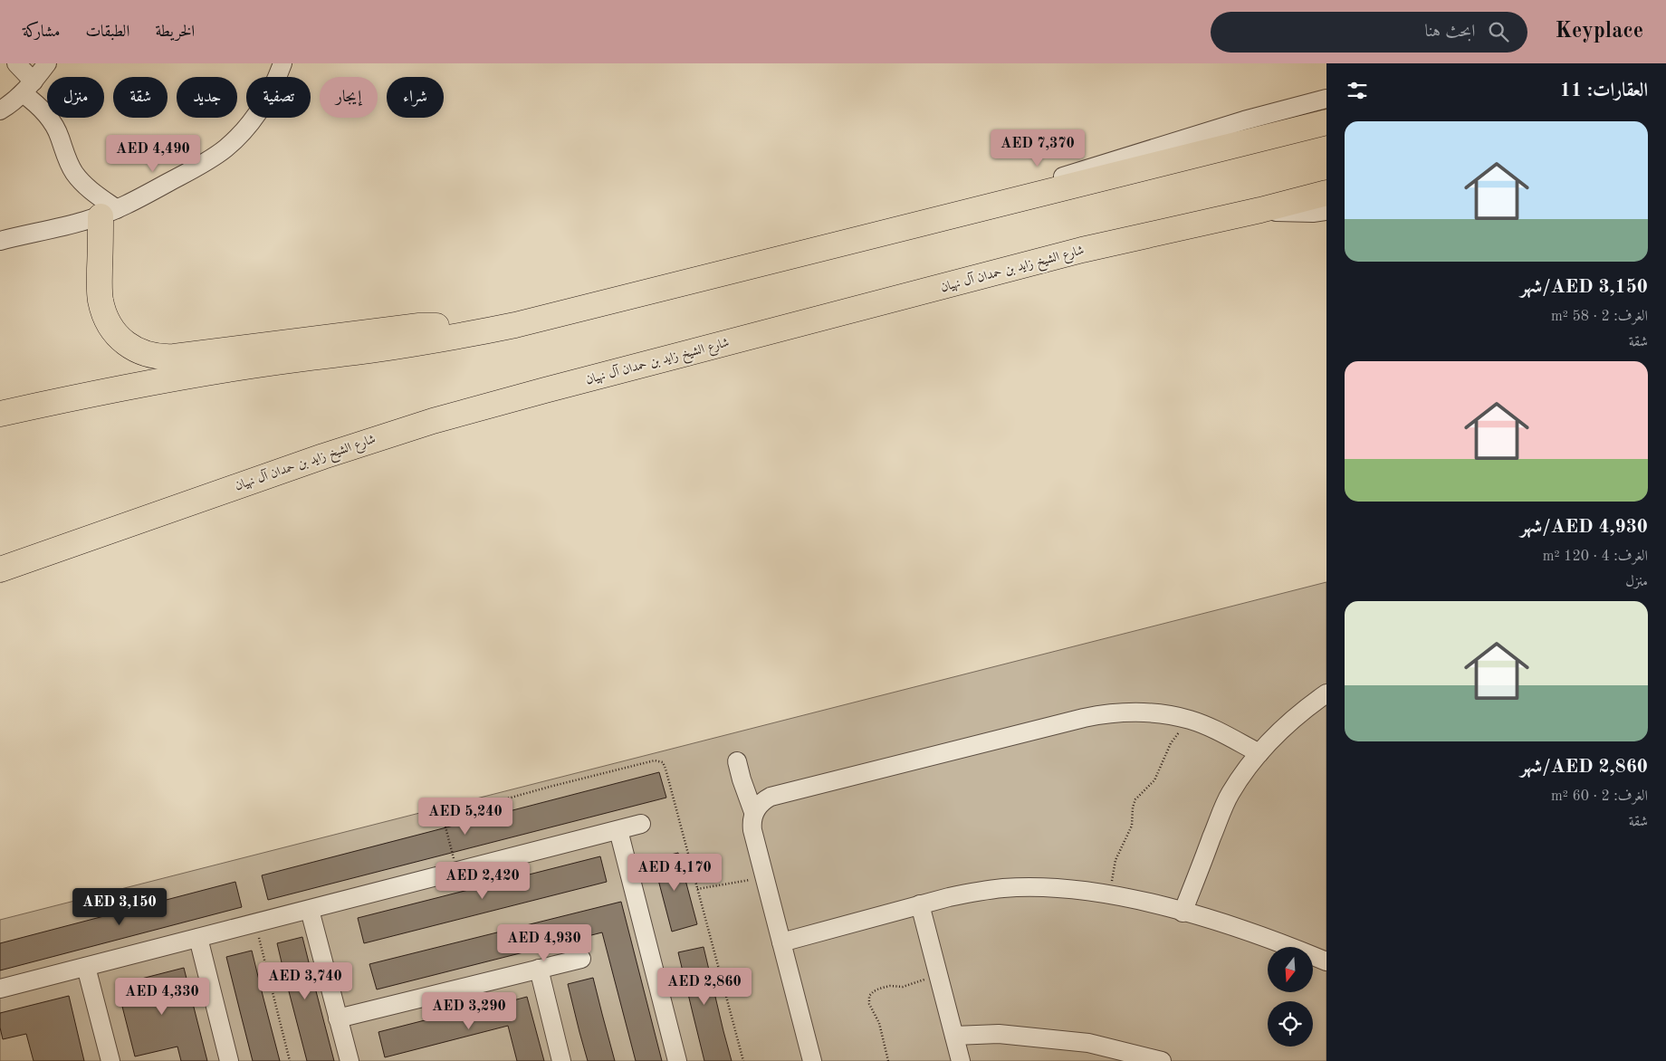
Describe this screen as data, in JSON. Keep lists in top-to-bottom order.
{
  "streets": {
    "highway": ["شارع الشيخ زايد بن حمدان آل نهيان"]
  },
  "north": "bottom",
  "page": {
    "header": "Keyplace",
    "search": "ابحث هنا",
    "nav": ["الخريطة", "الطبقات", "مشاركة"],
    "heading": "العقارات: 11",
    "chip": [
      "شراء",
      "إيجار",
      "تصفية",
      "جديد",
      "شقة",
      "منزل"
    ],
    "list": [
      {
        "name": "AED 3,150/شهر",
        "note": "الغرف: 2 · 58 m² · شقة"
      },
      {
        "name": "AED 4,930/شهر",
        "note": "الغرف: 4 · 120 m² · منزل"
      },
      {
        "name": "AED 2,860/شهر",
        "note": "الغرف: 2 · 60 m² · شقة"
      }
    ],
    "price": [
      "AED 7,370",
      "AED 4,490",
      "AED 5,240",
      "AED 4,170",
      "AED 2,420",
      "AED 3,150",
      "AED 4,930",
      "AED 3,740",
      "AED 2,860",
      "AED 4,330",
      "AED 3,290"
    ]
  }
}
